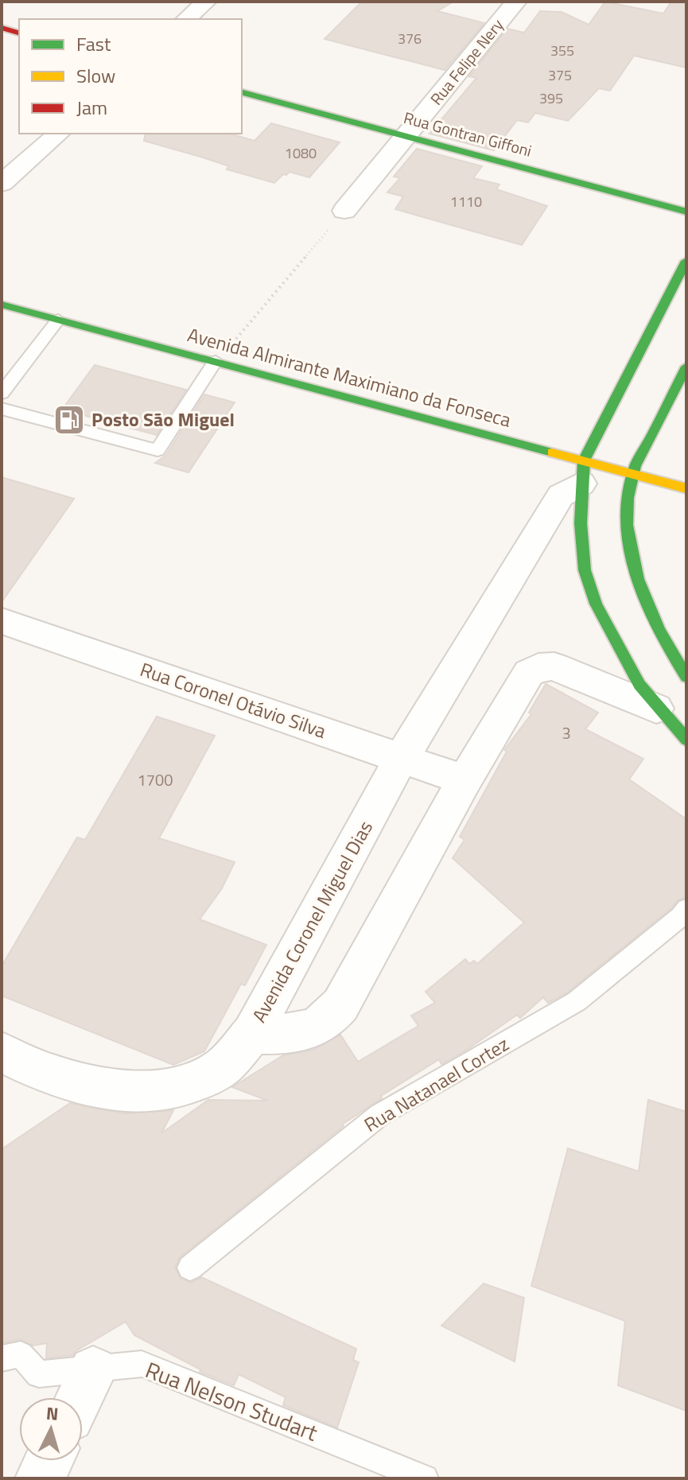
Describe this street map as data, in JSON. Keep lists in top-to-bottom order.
{
  "streets": {
    "main road": ["Rua Gontran Giffoni", "Avenida Almirante Maximiano da Fonseca", "Avenida Coronel Miguel Dias"],
    "street": ["Rua Felipe Nery", "Rua Coronel Otávio Silva"],
    "lane": ["Rua Natanael Cortez", "Rua Nelson Studart"]
  },
  "crossings": [
    ["Rua Felipe Nery", "Rua Gontran Giffoni"],
    ["Avenida Almirante Maximiano da Fonseca", "Avenida Coronel Miguel Dias"],
    ["Rua Coronel Otávio Silva", "Avenida Coronel Miguel Dias"]
  ],
  "places": {
    "fuel station": ["Posto São Miguel"]
  },
  "house_numbers": [
    "376",
    "355",
    "375",
    "395",
    "1080",
    "1110",
    "3",
    "1700"
  ],
  "legend": ["Fast", "Slow", "Jam"],
  "north": "top"
}
